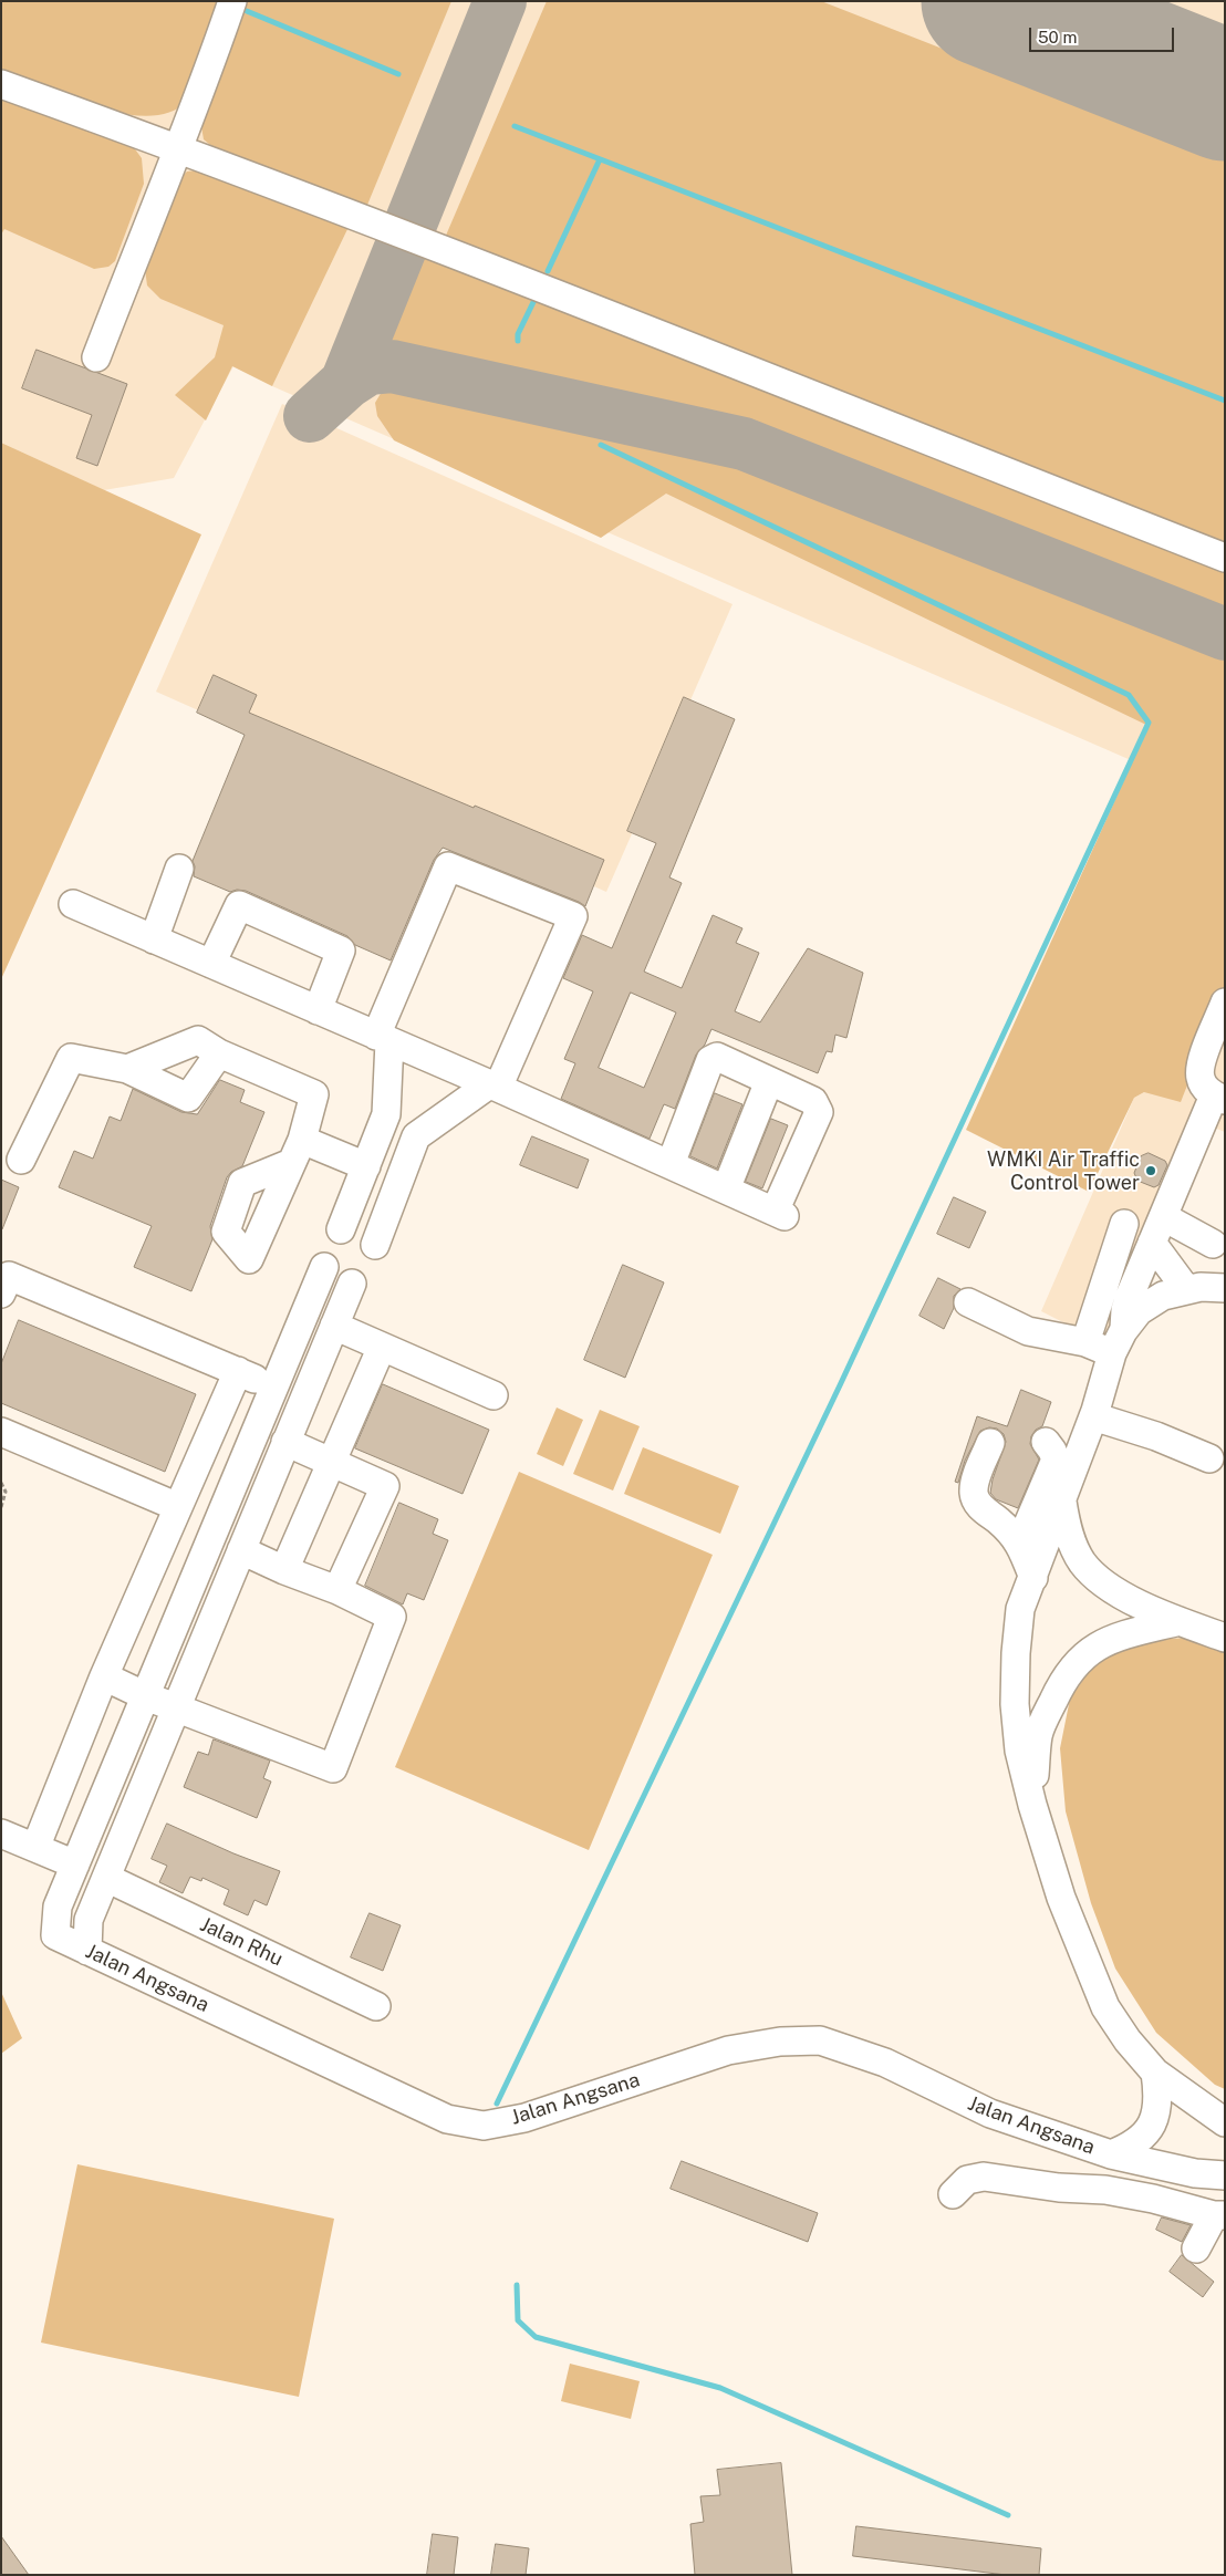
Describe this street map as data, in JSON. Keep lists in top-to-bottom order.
{
  "streets": {
    "street": ["Jalan Rhu", "Jalan Angsana"]
  },
  "places": ["WMKI Air Traffic Control Tower"],
  "scale_bar": "50 m"
}
